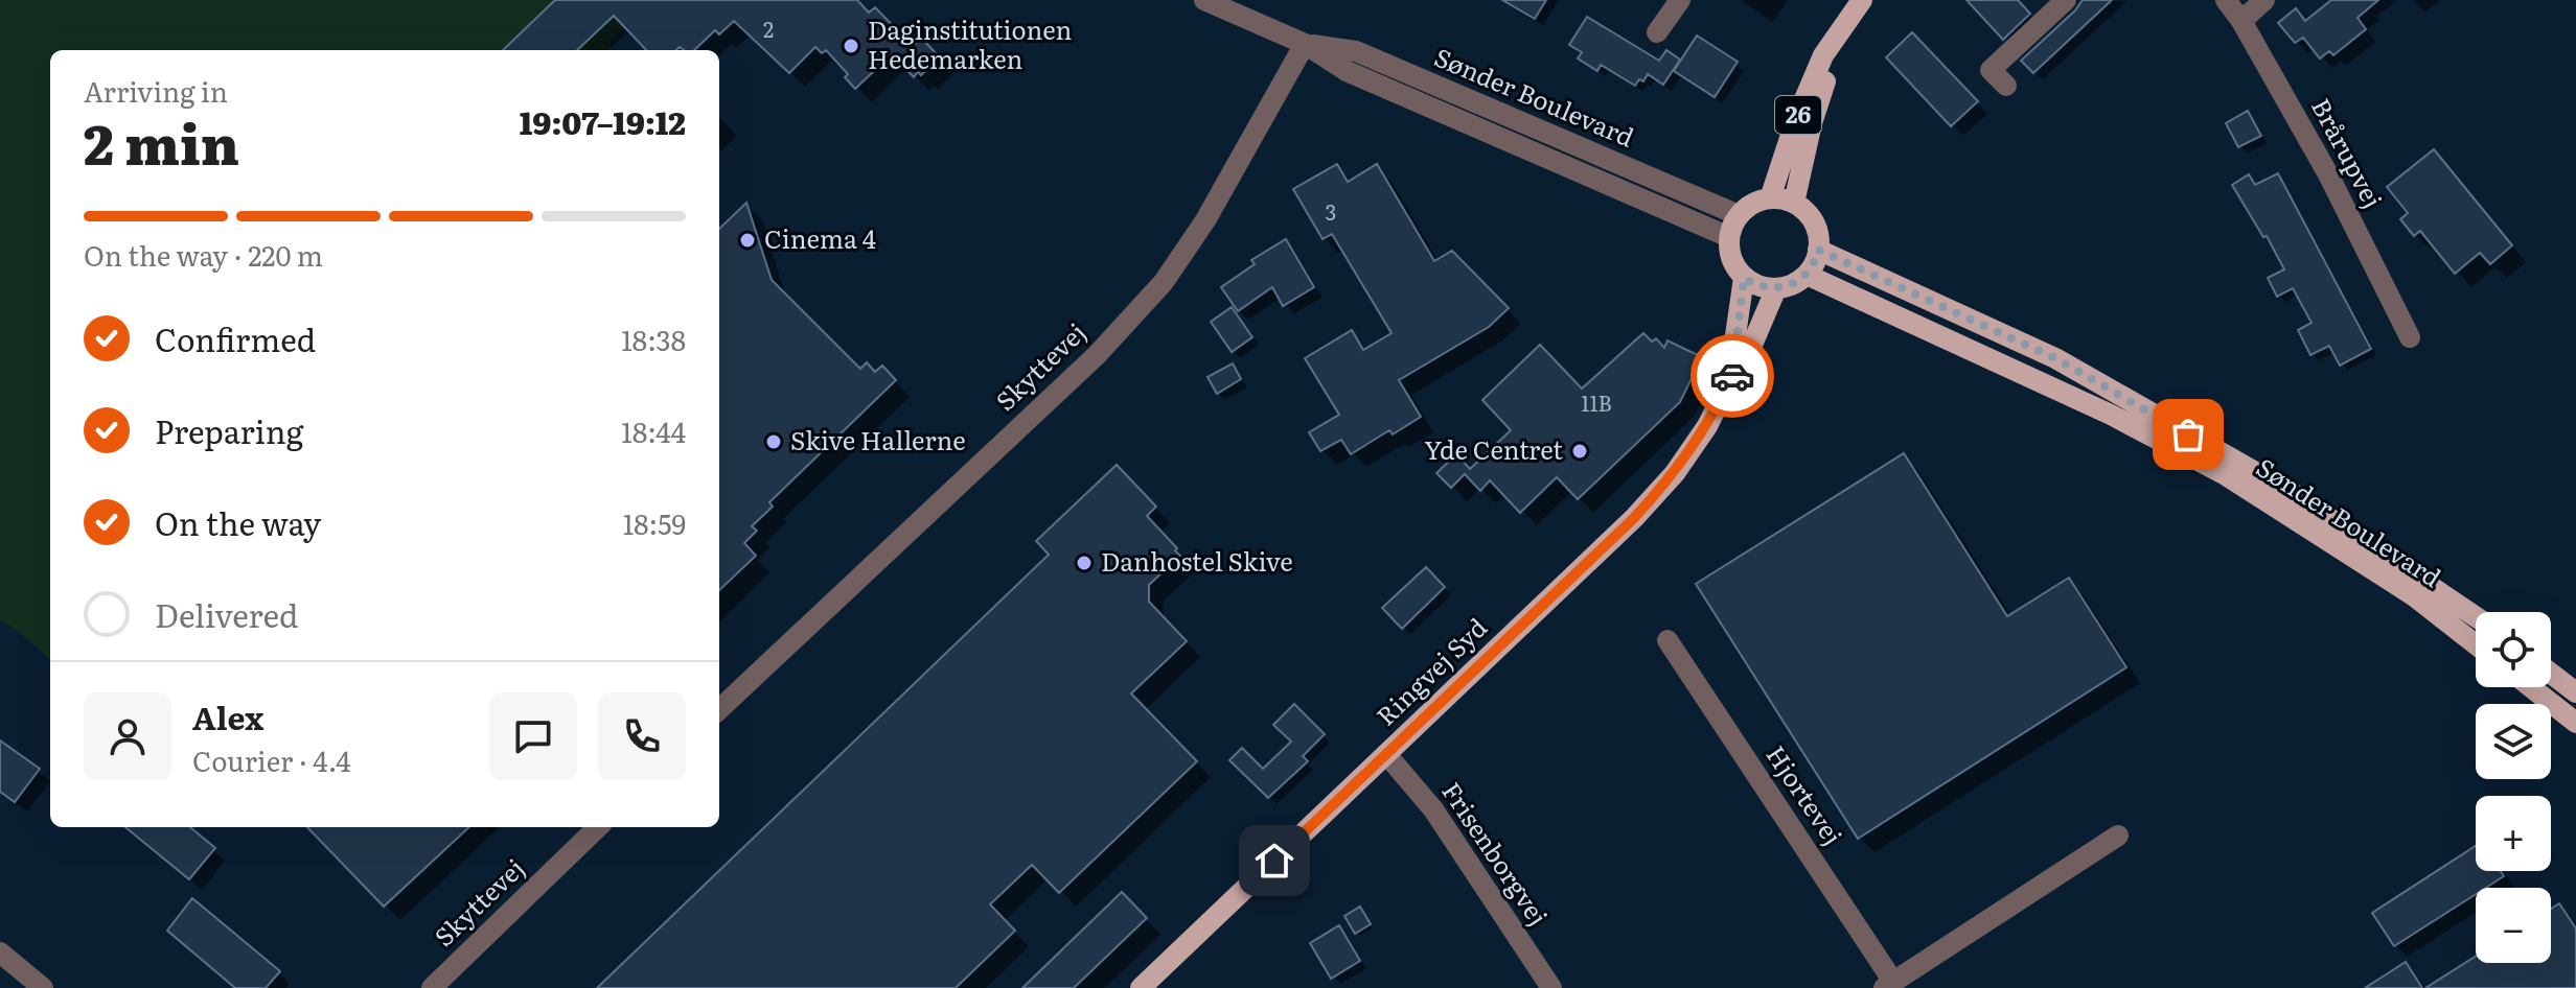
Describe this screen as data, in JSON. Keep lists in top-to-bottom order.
{
  "streets": {
    "main road": ["Sønder Boulevard", "26", "Ringvej Syd"],
    "street": [
      "Brårupvej",
      "Skyttevej",
      "Hjortevej",
      "Frisenborgvej"
    ]
  },
  "crossings": [
    ["Sønder Boulevard", "26"],
    ["Sønder Boulevard", "Skyttevej"],
    ["Sønder Boulevard", "Ringvej Syd"],
    ["26", "Ringvej Syd"],
    ["Ringvej Syd", "Frisenborgvej"]
  ],
  "places": [
    "Daginstitutionen Hedemarken",
    "Cinema 4",
    "Skive Hallerne",
    "Yde Centret",
    "Danhostel Skive"
  ],
  "house_numbers": ["2", "3", "11B"],
  "page": {
    "heading": ["2 min", "Arriving in", "19:07–19:12"],
    "panel": ["Alex", "Courier · 4.4"],
    "bar": "On the way · 220 m",
    "list": [
      ["Confirmed", "18:38"],
      ["Preparing", "18:44"],
      ["On the way", "18:59"],
      "Delivered"
    ],
    "map_buttons": ["+", "−"]
  }
}
